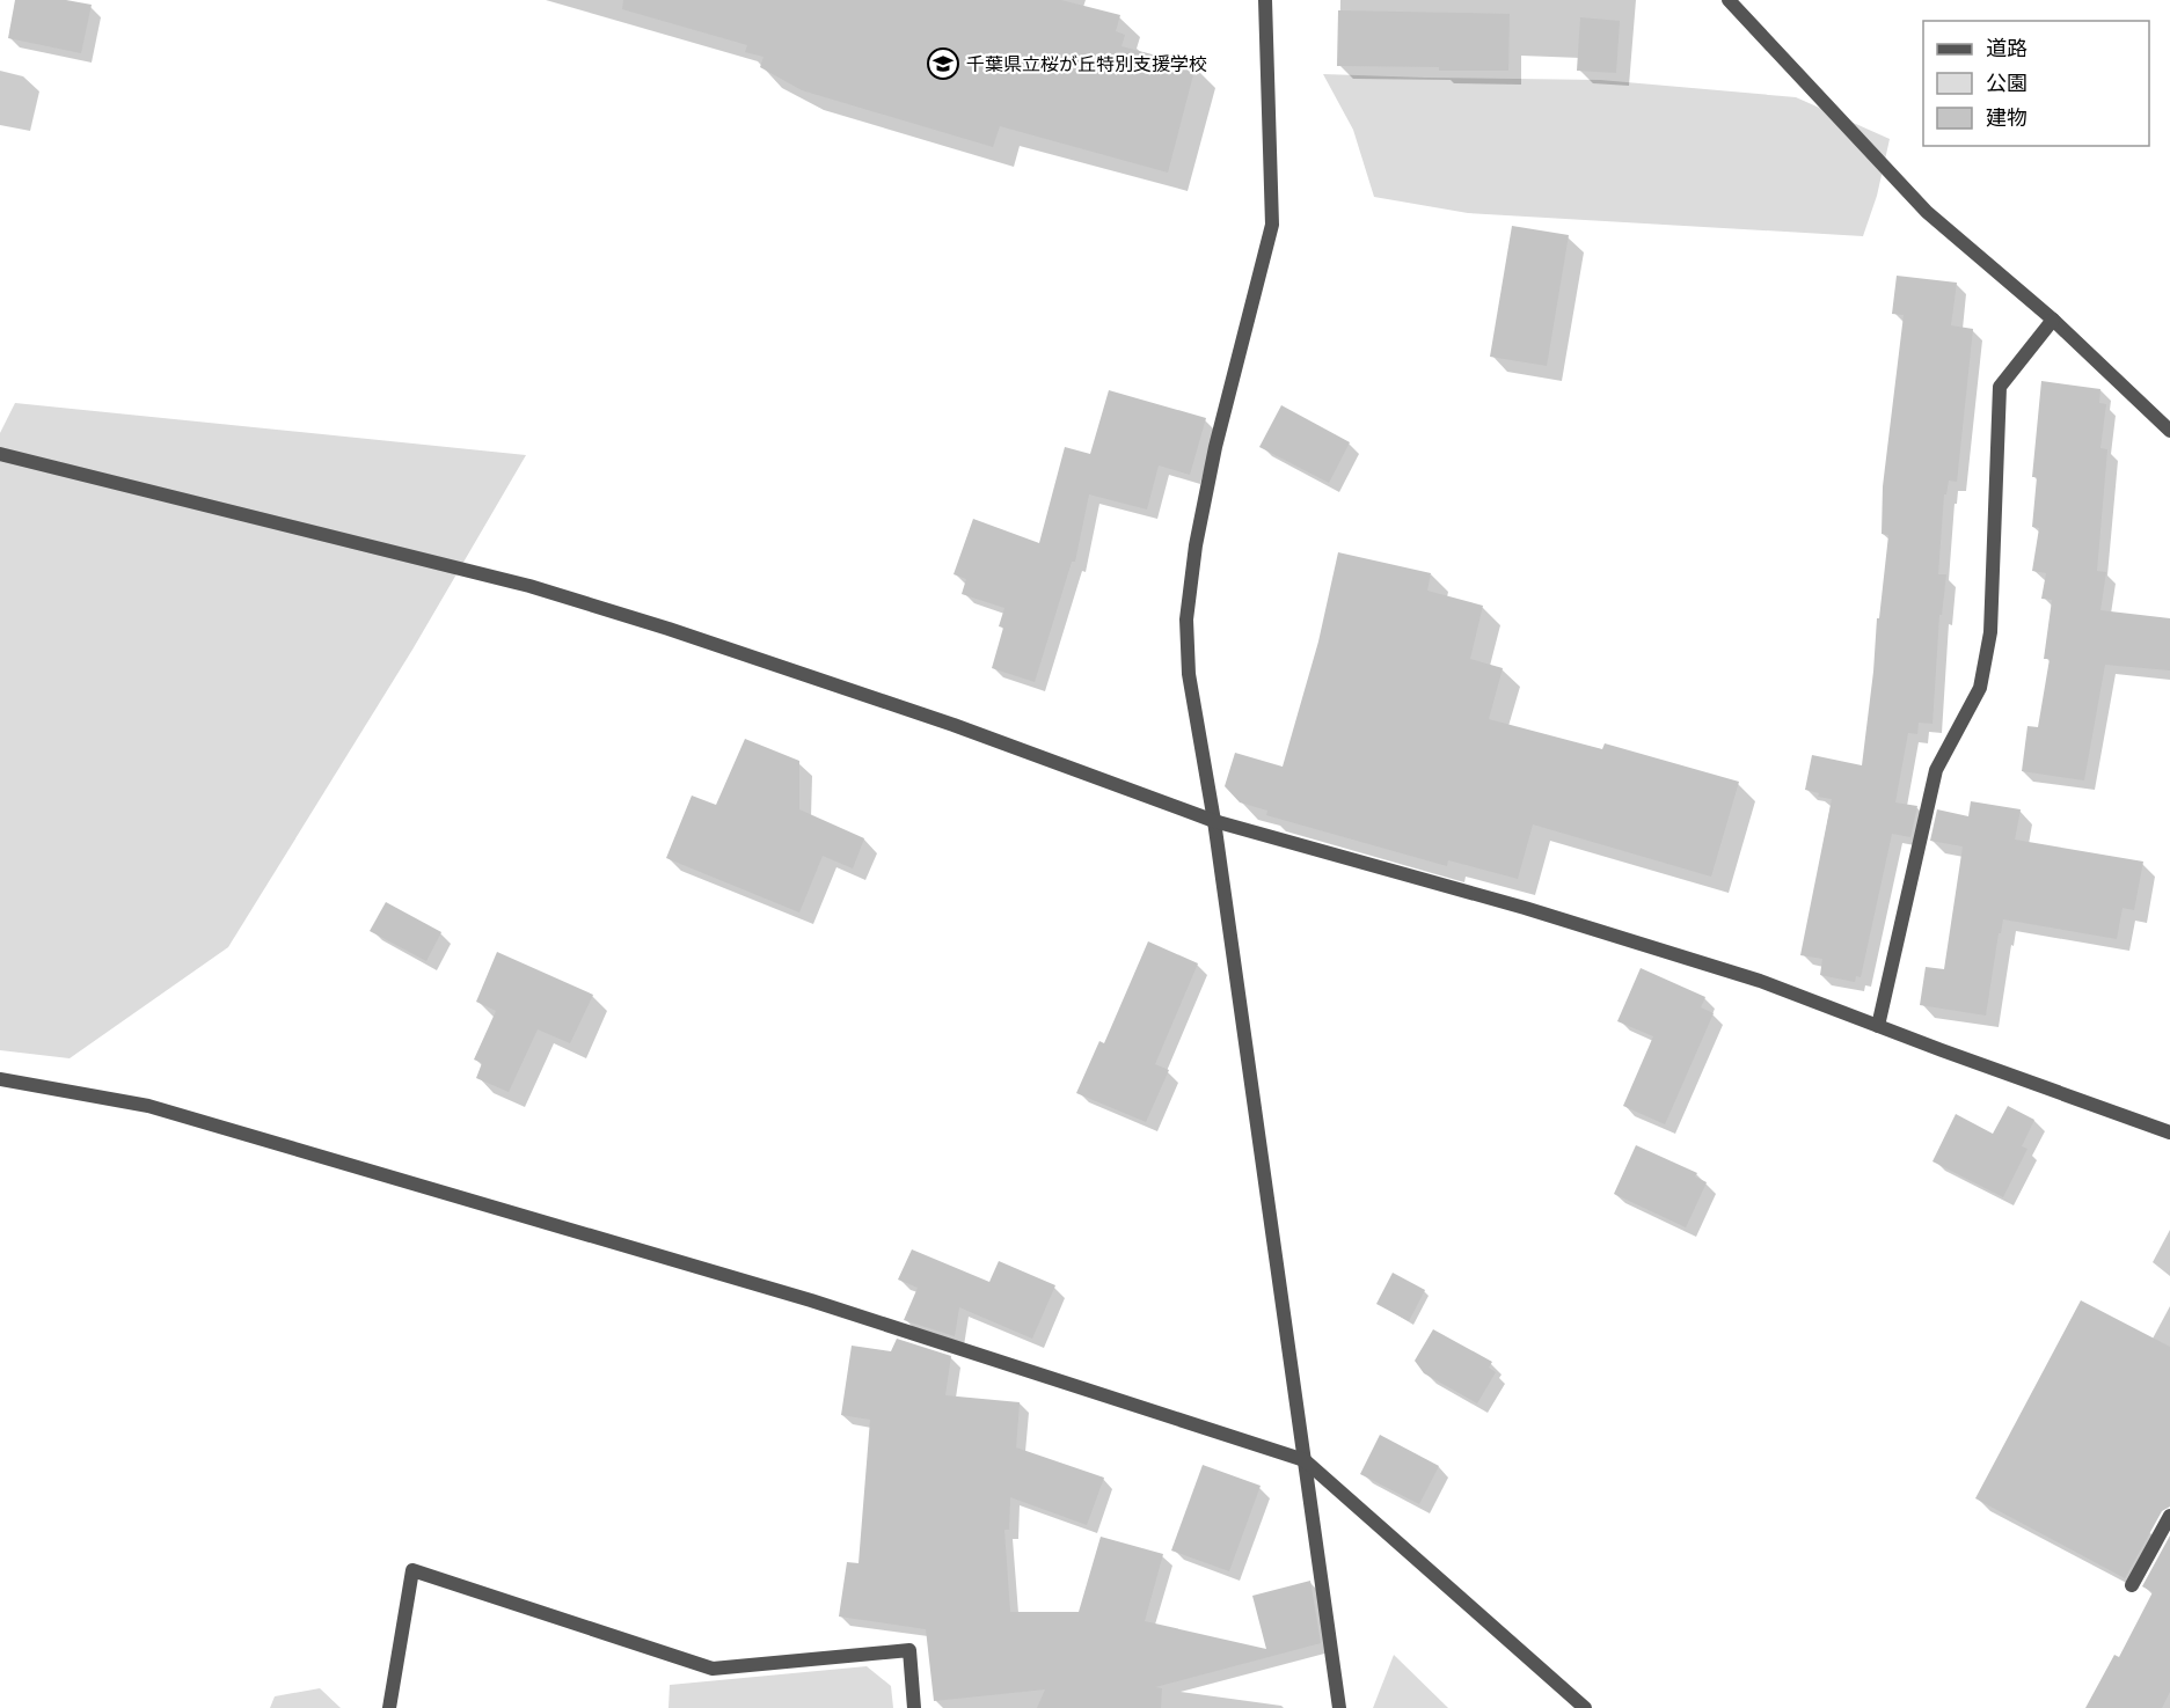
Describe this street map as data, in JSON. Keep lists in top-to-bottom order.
{
  "places": {
    "school or university": ["千葉県立桜が丘特別支援学校"]
  },
  "legend": ["道路", "公園", "建物"]
}
